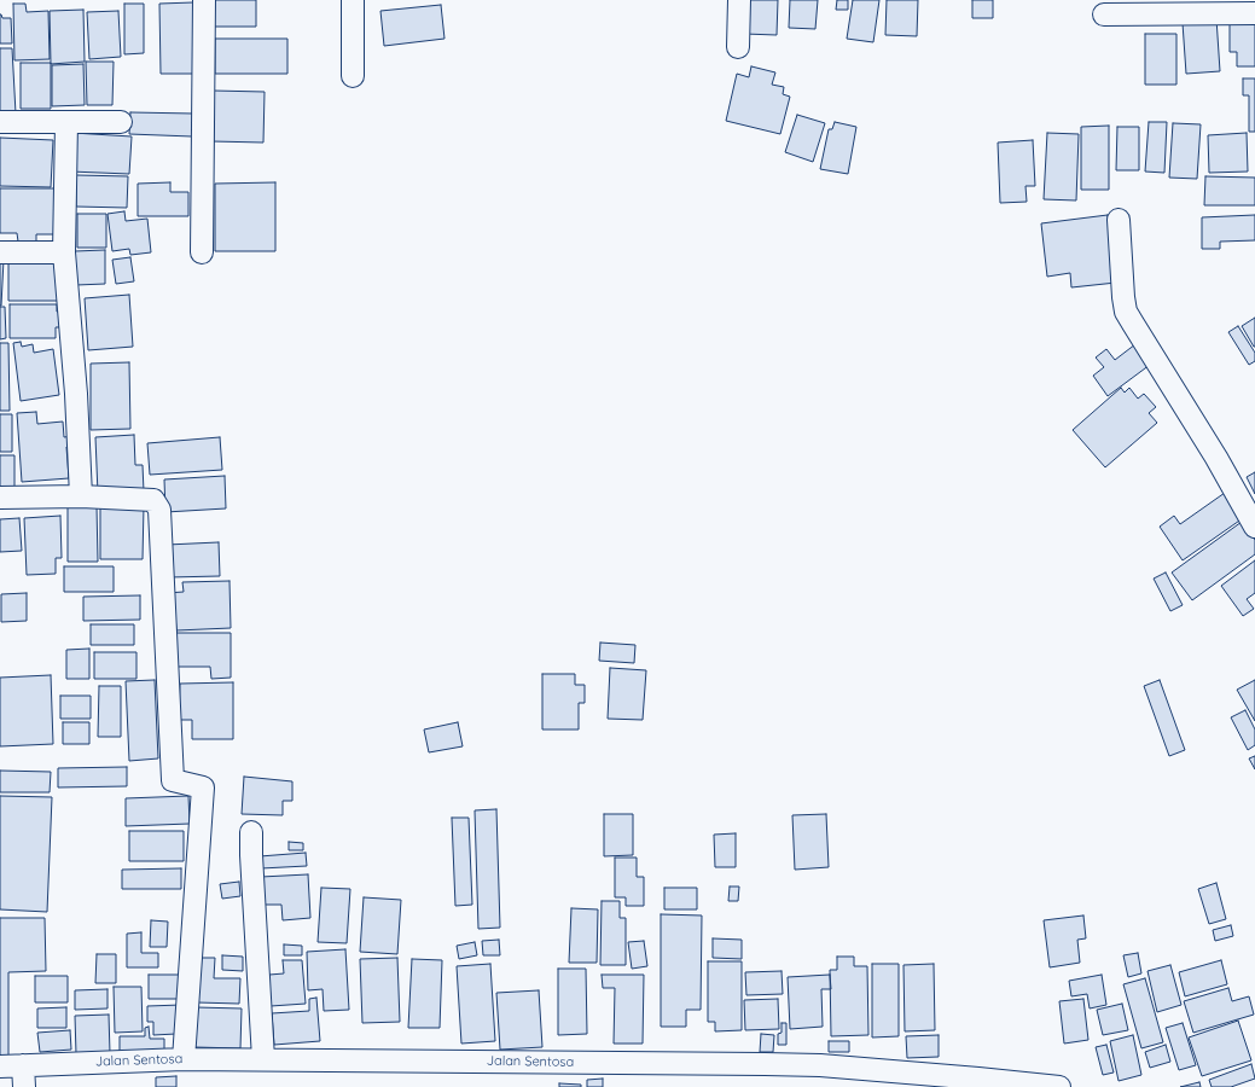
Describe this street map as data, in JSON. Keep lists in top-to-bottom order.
{
  "streets": {
    "street": ["Jalan Sentosa"]
  }
}
